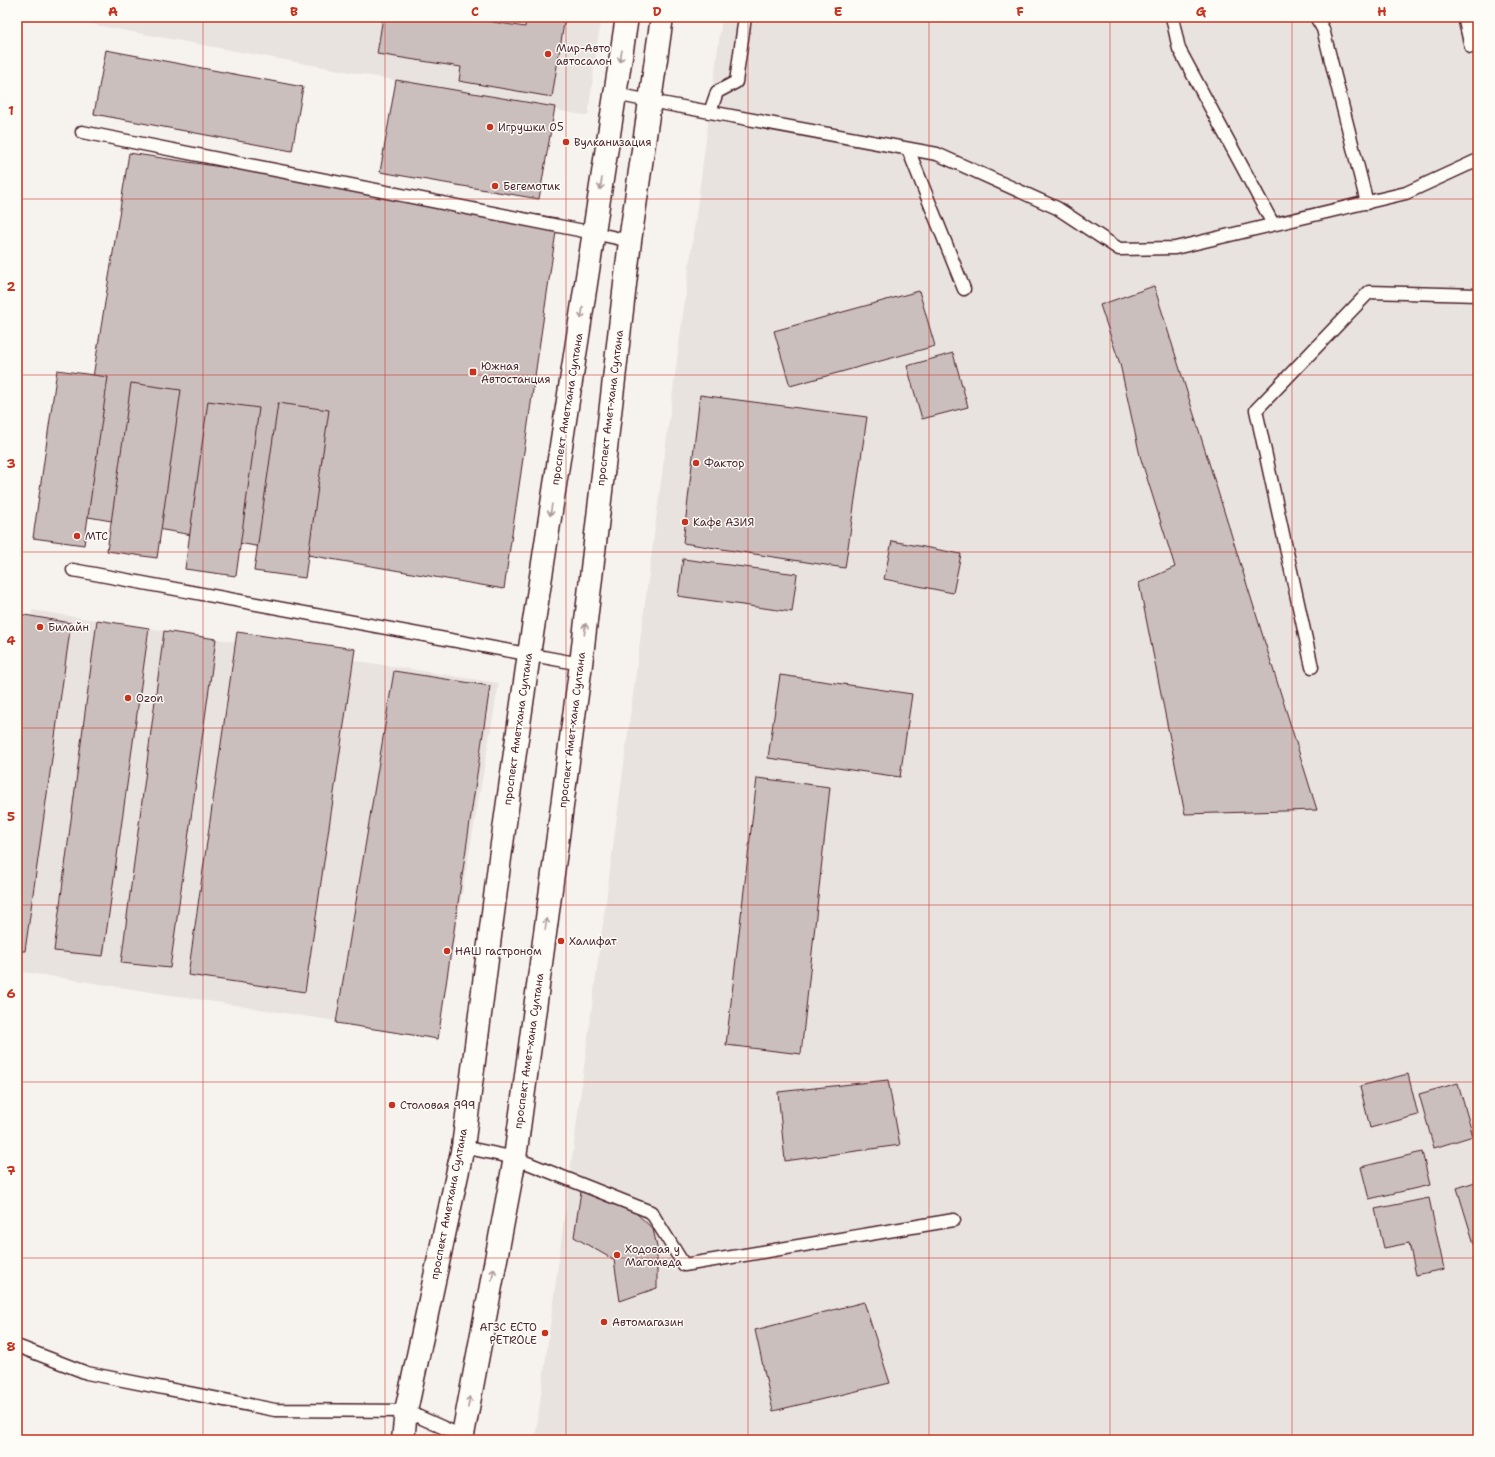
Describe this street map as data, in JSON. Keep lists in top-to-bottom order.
{
  "streets": {
    "main road": ["проспект Амет-хана Султана", "проспект Аметхана Султана"]
  },
  "one_way": ["проспект Амет-хана Султана", "проспект Аметхана Султана"],
  "places": {
    "other": [
      "Мир-Авто автосалон",
      "Игрушки 05",
      "Вулканизация",
      "Бегемотик",
      "Фактор",
      "Кафе АЗИЯ",
      "МТС",
      "Билайн",
      "Ozon",
      "Халифат",
      "НАШ гастроном",
      "Столовая 999",
      "Ходовая у Магомеда",
      "Автомагазин",
      "АГЗС ECTO PETROLE"
    ],
    "transit": ["Южная Автостанция"]
  },
  "grid": {
    "columns": [
      "A",
      "B",
      "C",
      "D",
      "E",
      "F",
      "G",
      "H"
    ],
    "rows": [
      "1",
      "2",
      "3",
      "4",
      "5",
      "6",
      "7",
      "8"
    ]
  }
}
